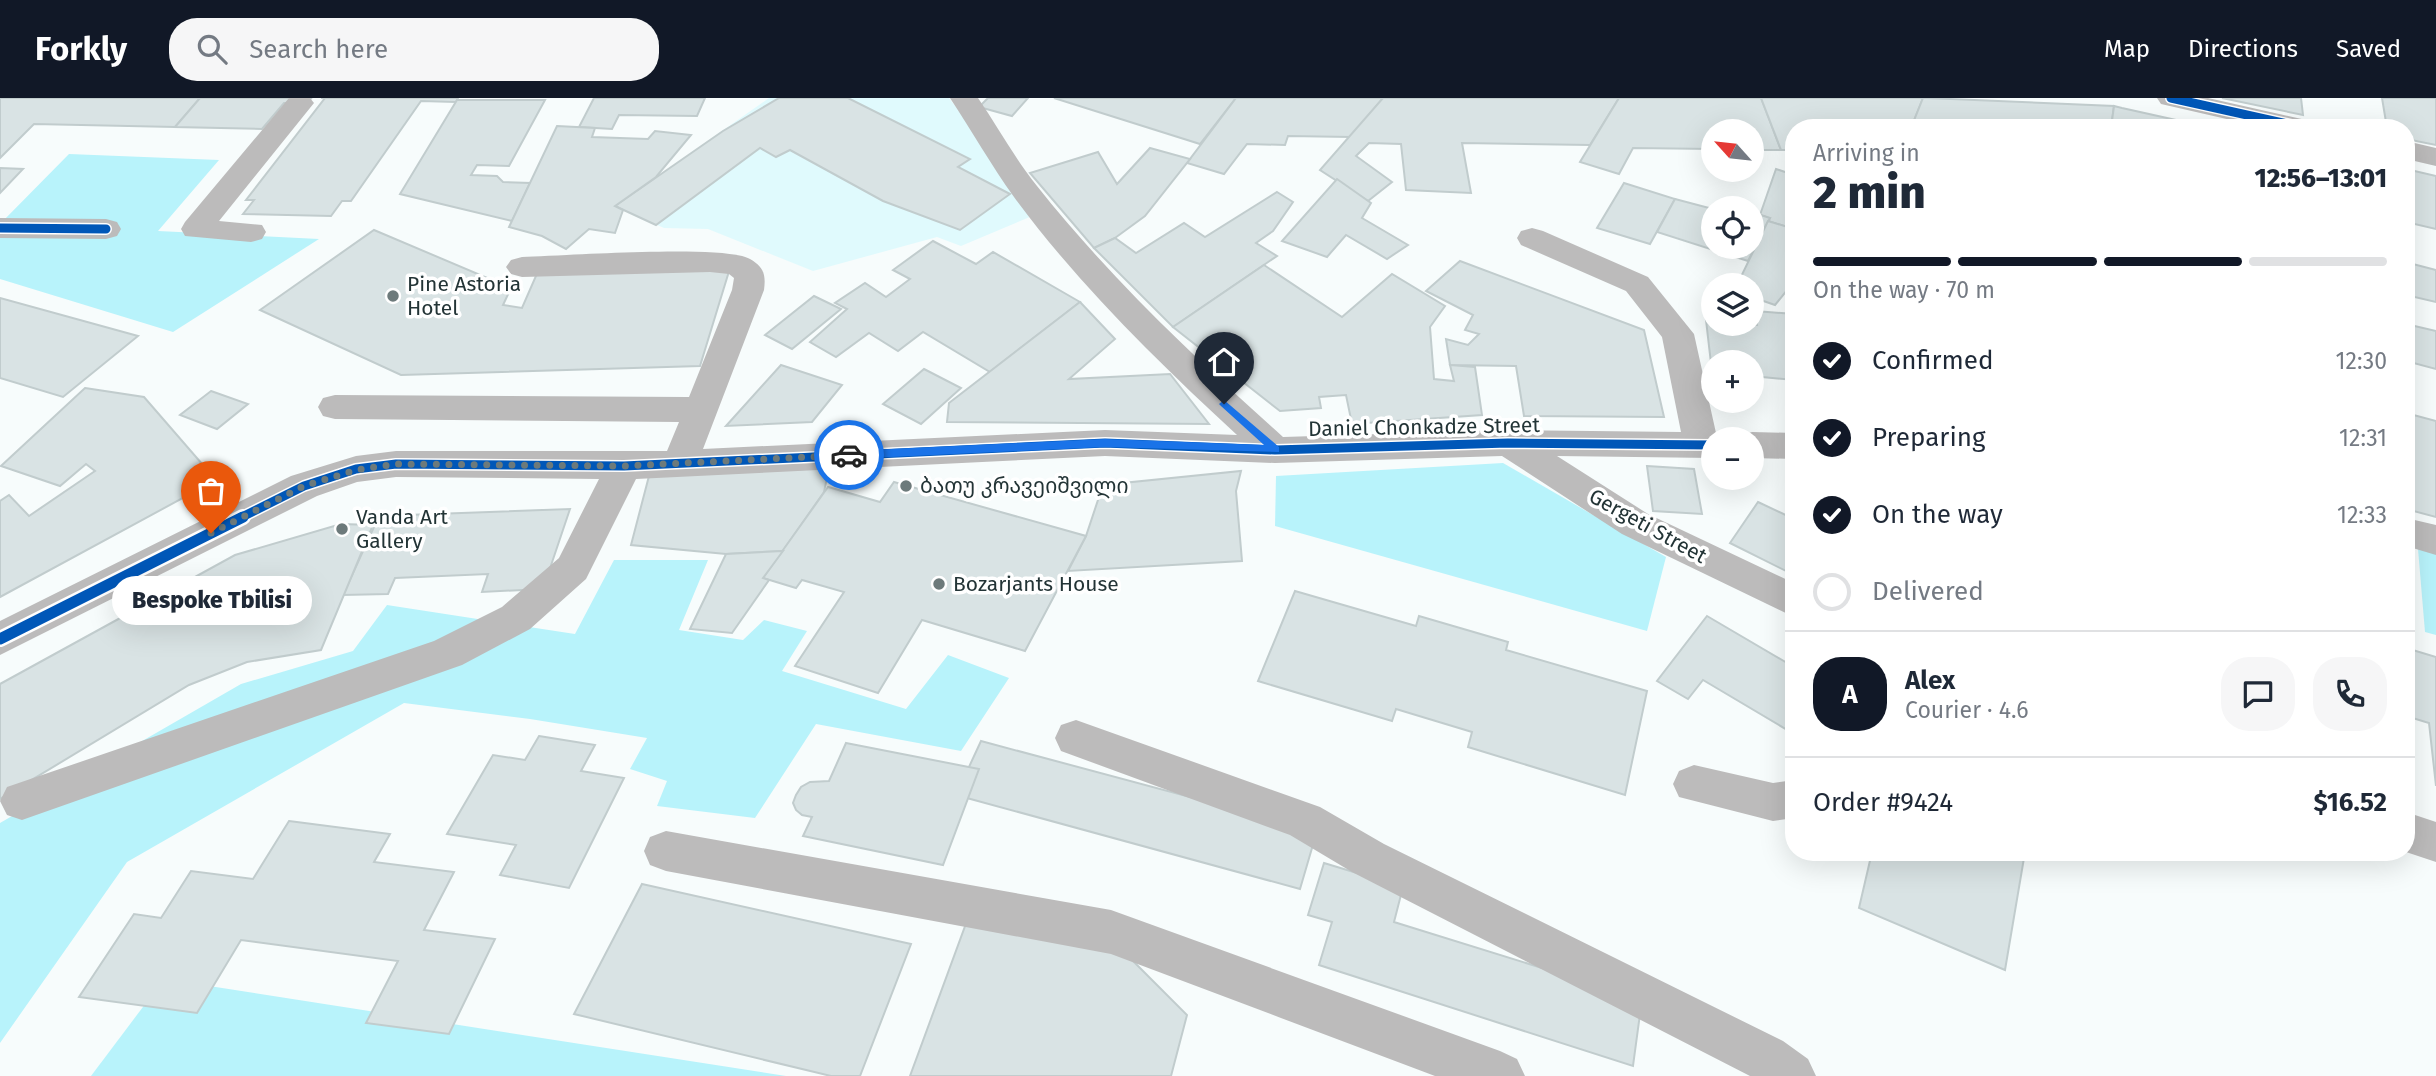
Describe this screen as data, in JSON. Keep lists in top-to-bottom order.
{
  "streets": {
    "street": ["Daniel Chonkadze Street", "Gergeti Street"]
  },
  "crossings": [
    ["Daniel Chonkadze Street", "Gergeti Street"]
  ],
  "places": [
    "Pine Astoria Hotel",
    "ბათუ კრავეიშვილი",
    "Vanda Art Gallery",
    "Bespoke Tbilisi",
    "Bozarjants House"
  ],
  "north": "top left",
  "page": {
    "header": "Forkly",
    "search": "Search here",
    "nav": ["Map", "Directions", "Saved"],
    "map_buttons": ["+", "−"],
    "heading": ["2 min", "Arriving in", "12:56–13:01"],
    "panel": [
      "Alex",
      "Courier · 4.6",
      "Order #9424",
      "$16.52"
    ],
    "bar": "On the way · 70 m",
    "list": [
      ["Confirmed", "12:30"],
      ["Preparing", "12:31"],
      ["On the way", "12:33"],
      "Delivered"
    ],
    "bubble": "Bespoke Tbilisi",
    "round": "A"
  }
}
